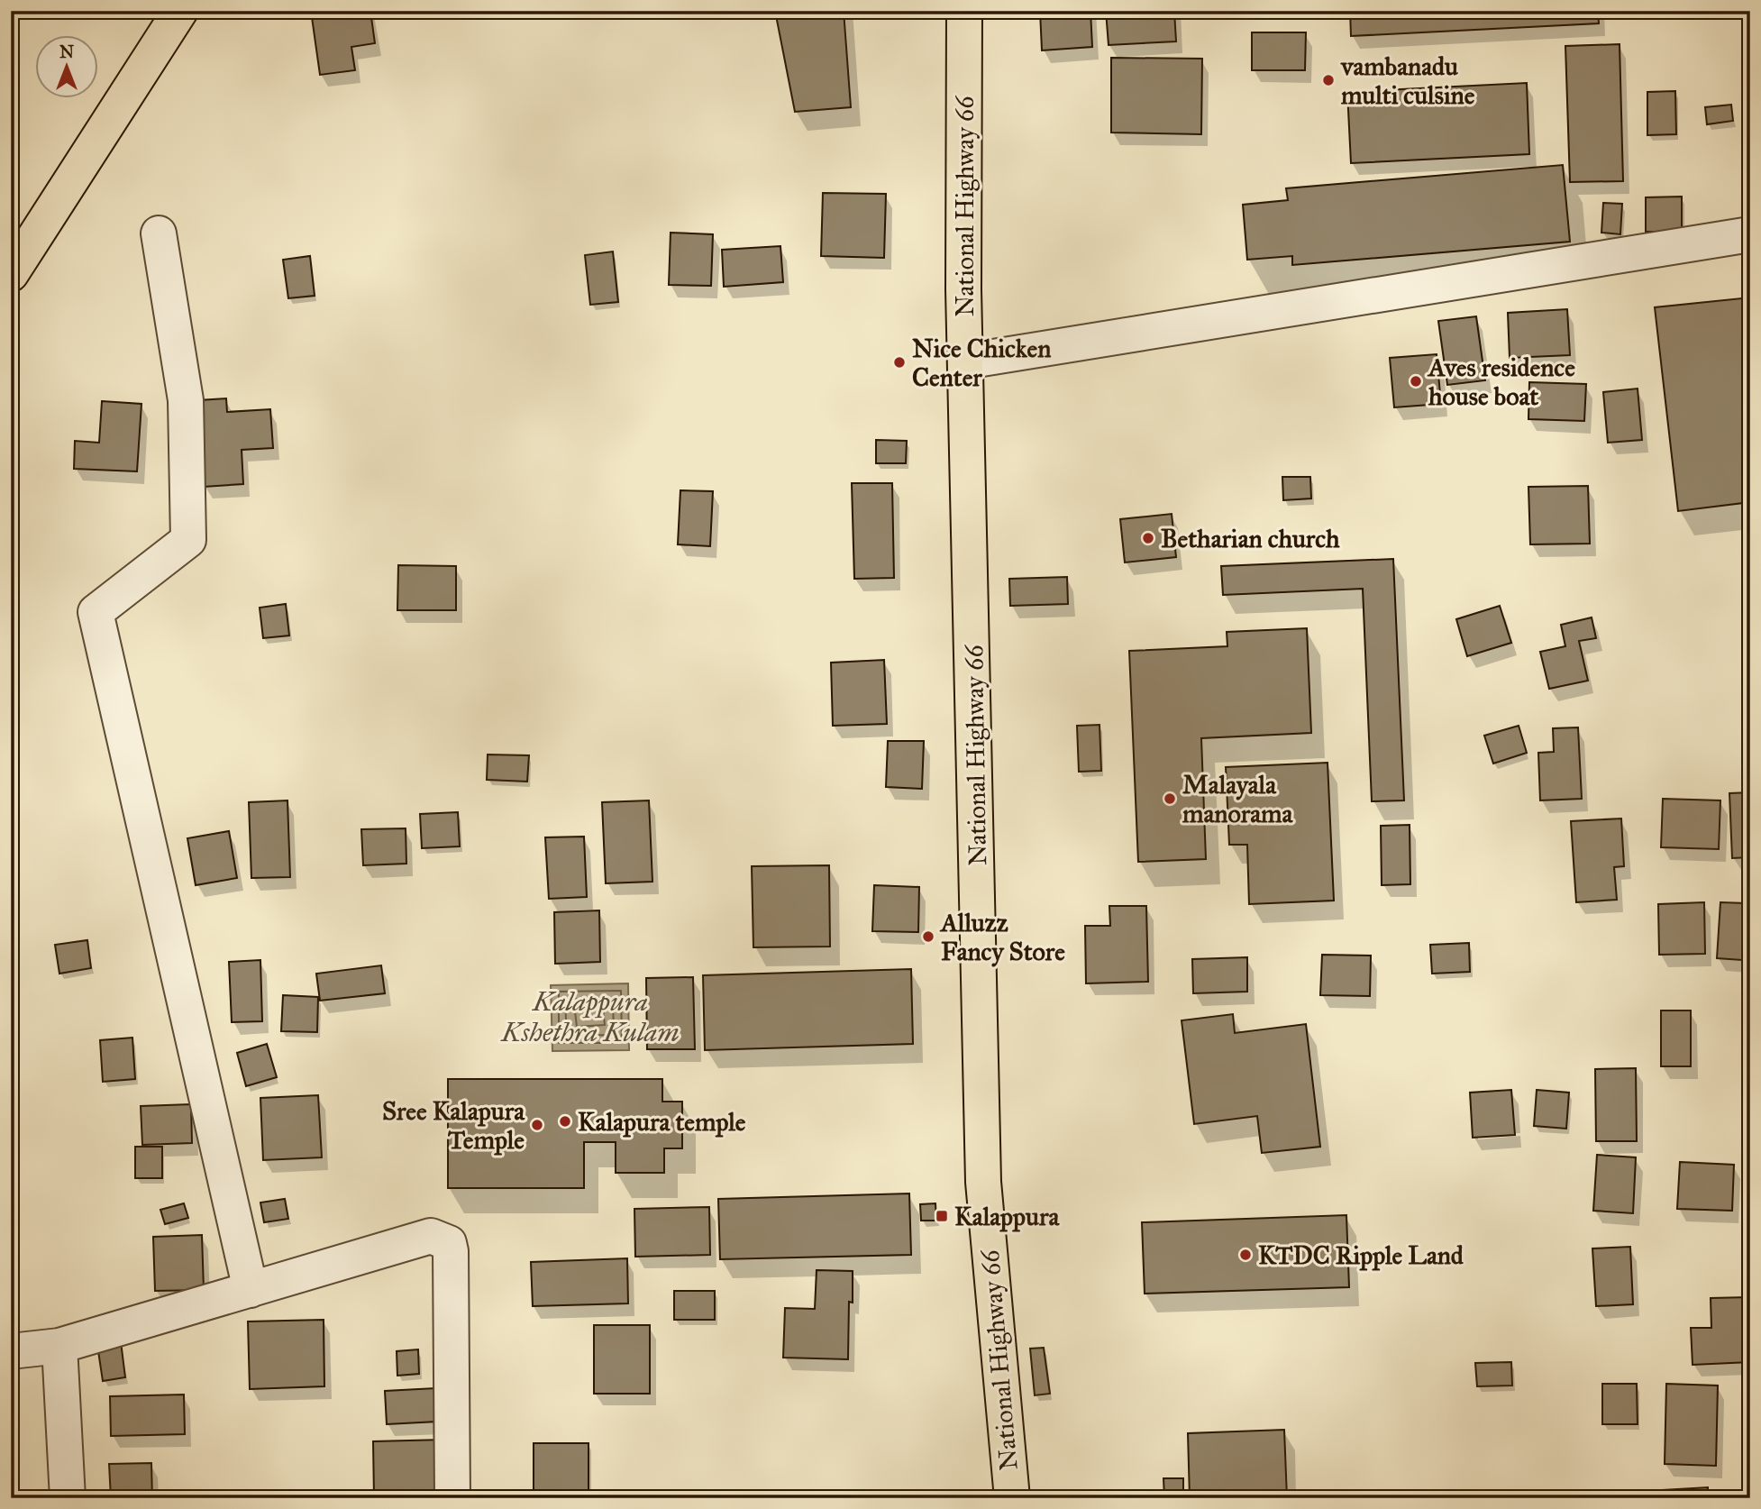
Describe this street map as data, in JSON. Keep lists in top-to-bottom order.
{
  "streets": {
    "main road": ["National Highway 66"]
  },
  "water": ["Kalappura Kshethra Kulam"],
  "places": {
    "other": [
      "vambanadu multi culsine",
      "Nice Chicken Center",
      "Aves residence house boat",
      "Betharian church",
      "Malayala manorama",
      "Alluzz Fancy Store",
      "Kalapura temple",
      "Sree Kalapura Temple",
      "KTDC Ripple Land"
    ],
    "transit": ["Kalappura"]
  },
  "north": "top"
}
